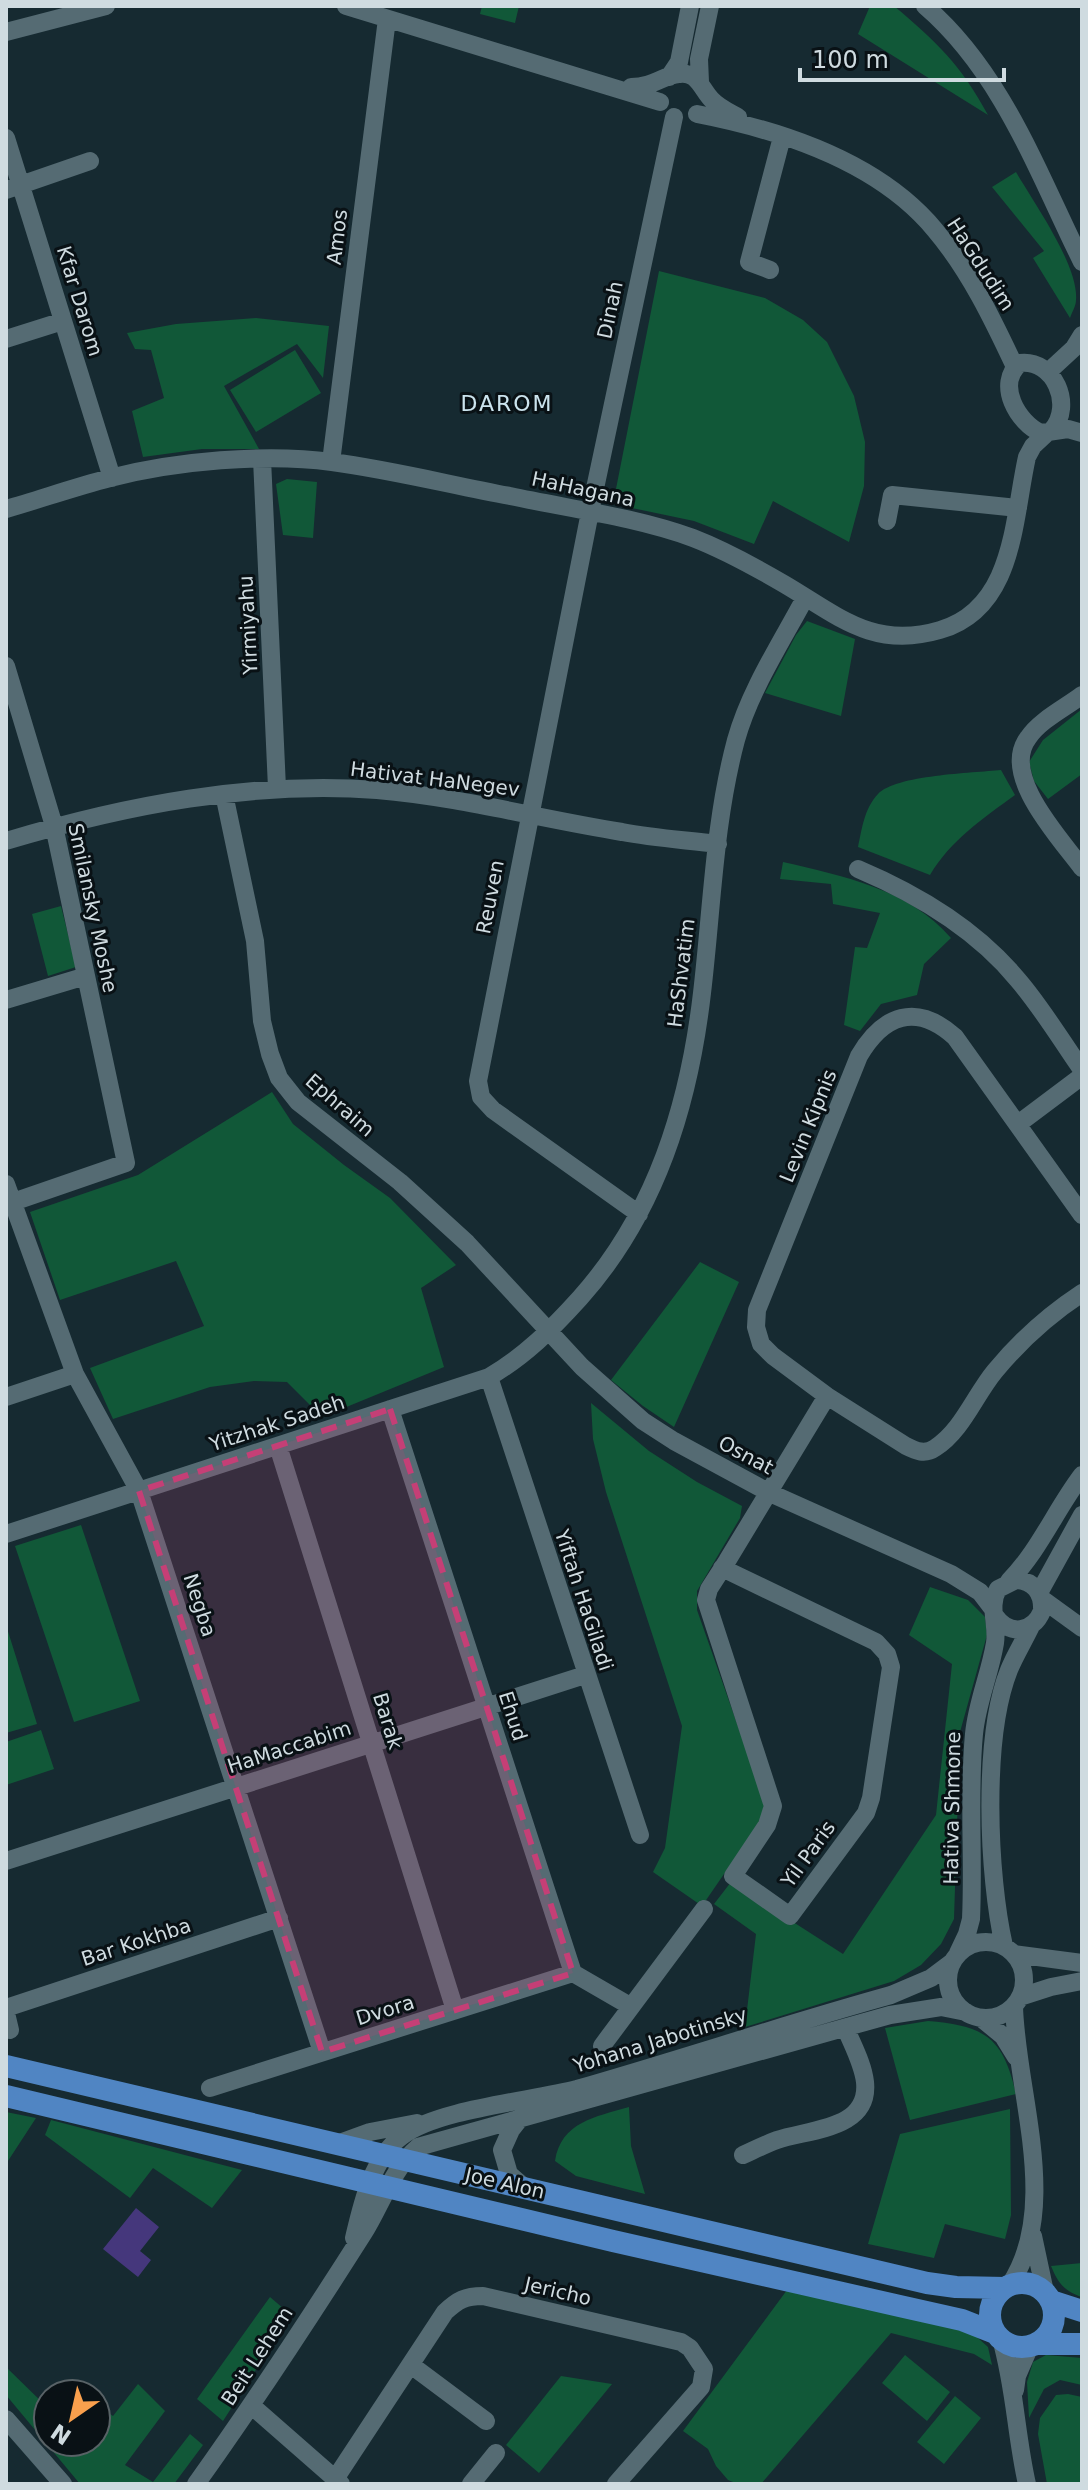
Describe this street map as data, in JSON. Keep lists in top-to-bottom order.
{
  "streets": {
    "main road": ["Joe Alon"],
    "street": [
      "Amos",
      "HaGdudim",
      "Kfar Darom",
      "Dinah",
      "HaHagana",
      "Yirmiyahu",
      "Hativat HaNegev",
      "Reuven",
      "Smilansky Moshe",
      "HaShvatim",
      "Ephraim",
      "Levin Kipnis",
      "Yitzhak Sadeh",
      "Osnat",
      "Yiftah HaGiladi",
      "Negba",
      "Ehud",
      "Barak",
      "HaMaccabim",
      "Hativa Shmone",
      "Yil Paris",
      "Bar Kokhba",
      "Dvora",
      "Yohana Jabotinsky",
      "Jericho",
      "Beit Lehem"
    ]
  },
  "crossings": [
    ["Amos", "HaHagana"],
    ["HaGdudim", "Dinah"],
    ["HaGdudim", "HaHagana"],
    ["Kfar Darom", "HaHagana"],
    ["Dinah", "HaHagana"],
    ["Dinah", "Reuven"],
    ["HaHagana", "Yirmiyahu"],
    ["HaHagana", "Reuven"],
    ["HaHagana", "HaShvatim"],
    ["Yirmiyahu", "Hativat HaNegev"],
    ["Hativat HaNegev", "Reuven"],
    ["Hativat HaNegev", "Smilansky Moshe"],
    ["Hativat HaNegev", "HaShvatim"],
    ["Hativat HaNegev", "Ephraim"],
    ["Reuven", "HaShvatim"],
    ["Smilansky Moshe", "Negba"],
    ["HaShvatim", "Ephraim"],
    ["HaShvatim", "Yitzhak Sadeh"],
    ["HaShvatim", "Osnat"],
    ["Ephraim", "Yitzhak Sadeh"],
    ["Ephraim", "Osnat"],
    ["Levin Kipnis", "Yil Paris"],
    ["Yitzhak Sadeh", "Osnat"],
    ["Yitzhak Sadeh", "Yiftah HaGiladi"],
    ["Yitzhak Sadeh", "Negba"],
    ["Yitzhak Sadeh", "Ehud"],
    ["Yitzhak Sadeh", "Barak"],
    ["Osnat", "Hativa Shmone"],
    ["Osnat", "Yil Paris"],
    ["Yiftah HaGiladi", "HaMaccabim"],
    ["Negba", "HaMaccabim"],
    ["Negba", "Bar Kokhba"],
    ["Negba", "Dvora"],
    ["Ehud", "HaMaccabim"],
    ["Ehud", "Dvora"],
    ["Barak", "HaMaccabim"],
    ["Barak", "Dvora"],
    ["Hativa Shmone", "Yohana Jabotinsky"],
    ["Yohana Jabotinsky", "Joe Alon"],
    ["Yohana Jabotinsky", "Beit Lehem"],
    ["Joe Alon", "Beit Lehem"]
  ],
  "districts": ["DAROM"],
  "scale_bar": "100 m",
  "north": "bottom left"
}
